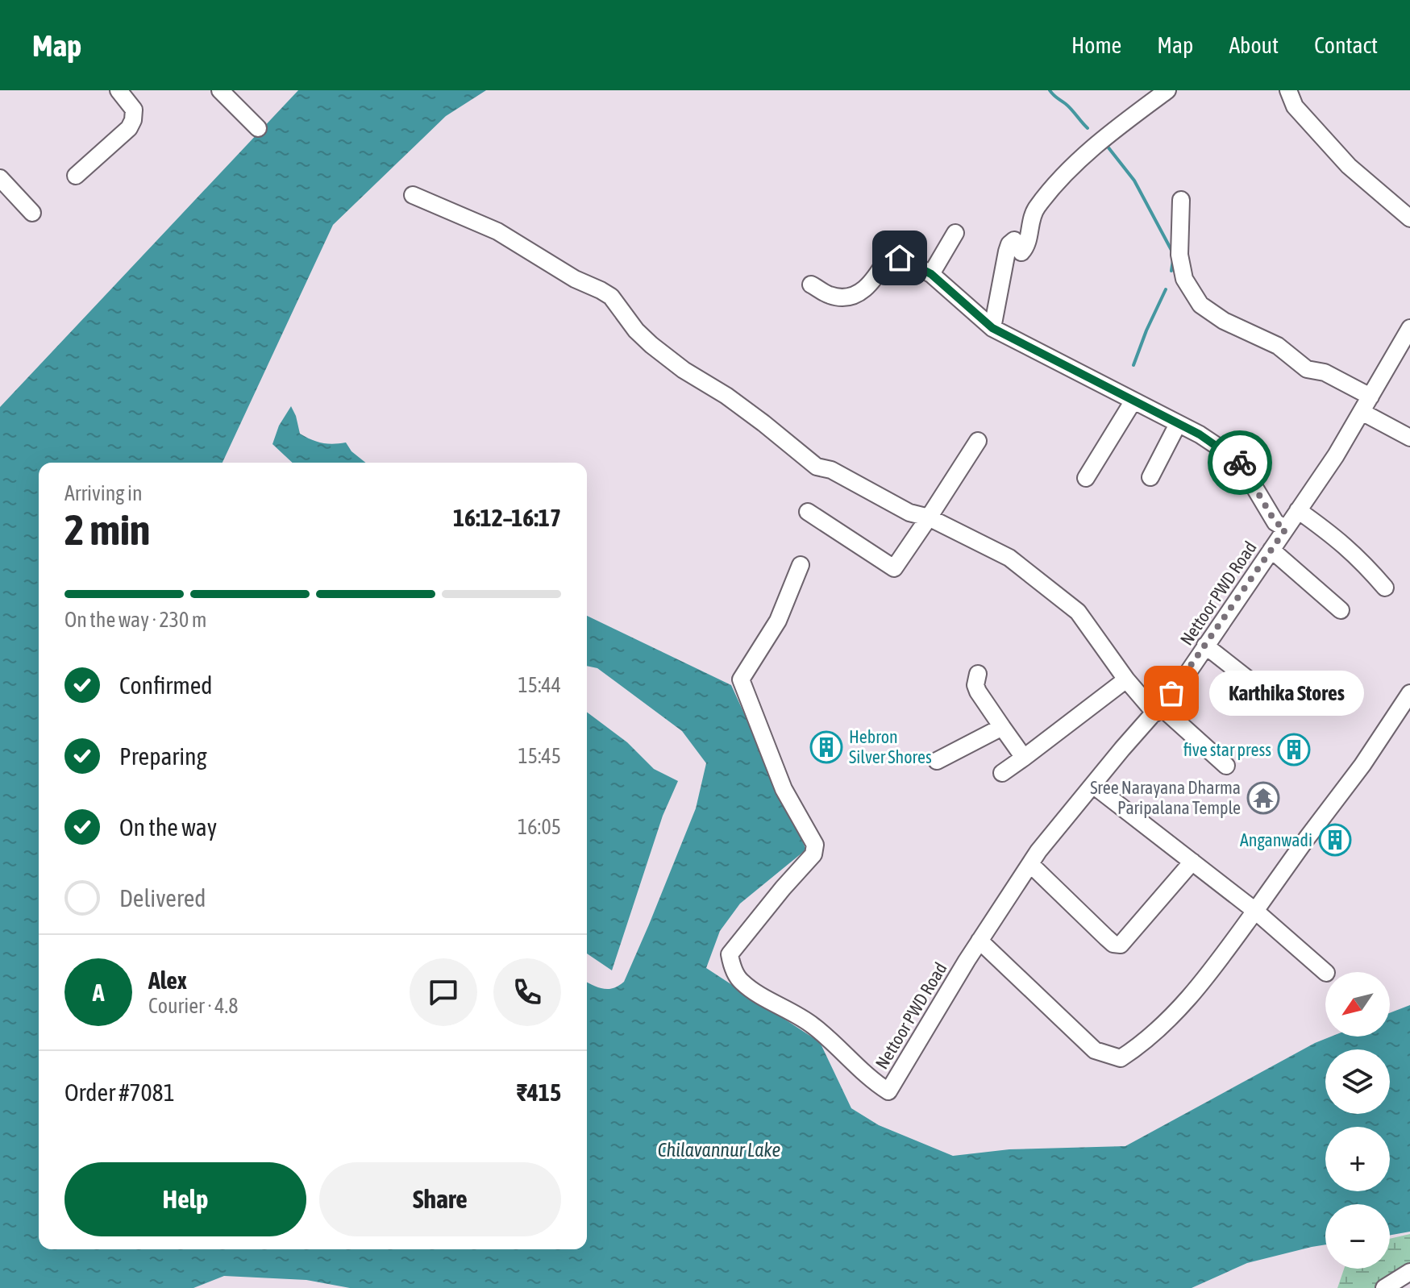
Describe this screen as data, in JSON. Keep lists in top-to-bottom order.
{
  "streets": {
    "street": ["Nettoor PWD Road"]
  },
  "water": ["Chilavannur Lake"],
  "places": {
    "other": ["Karthika Stores"],
    "building": ["Hebron Silver Shores", "five star press", "Anganwadi"],
    "temple": ["Sree Narayana Dharma Paripalana Temple"]
  },
  "north": "bottom left",
  "page": {
    "header": "Map",
    "nav": [
      "Home",
      "Map",
      "About",
      "Contact"
    ],
    "heading": ["2 min", "Arriving in", "16:12–16:17"],
    "panel": [
      "Alex",
      "Courier · 4.8",
      "Order #7081",
      "₹415"
    ],
    "bar": "On the way · 230 m",
    "list": [
      ["Confirmed", "15:44"],
      ["Preparing", "15:45"],
      ["On the way", "16:05"],
      "Delivered"
    ],
    "bubble": "Karthika Stores",
    "round": "A",
    "map_buttons": ["+", "−"],
    "buttons": ["Help", "Share"]
  }
}
